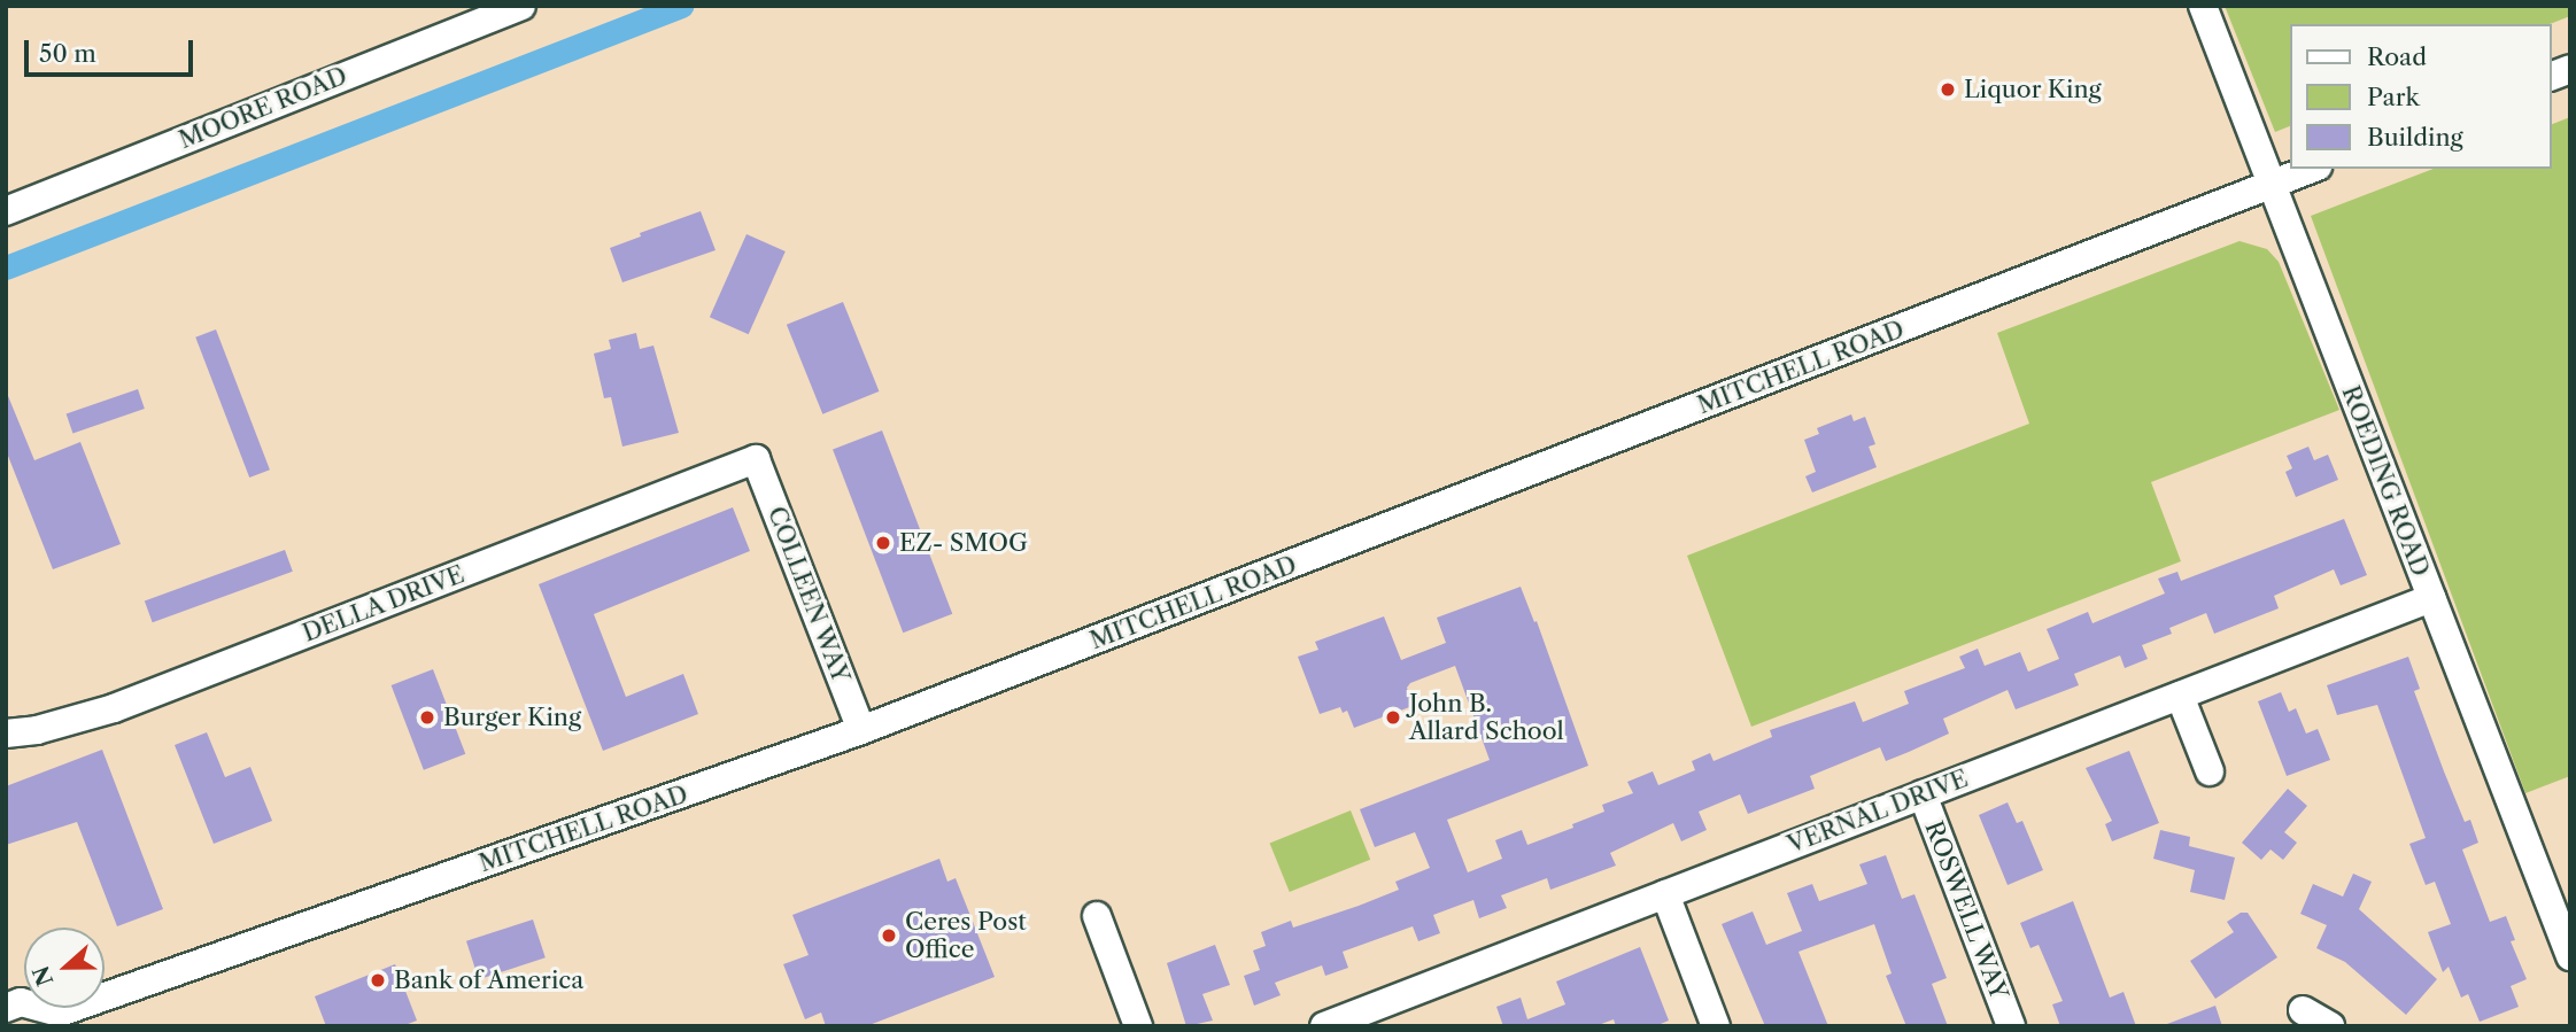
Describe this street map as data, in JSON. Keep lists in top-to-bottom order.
{
  "streets": {
    "street": [
      "MOORE ROAD",
      "MITCHELL ROAD",
      "ROEDING ROAD",
      "COLLEEN WAY",
      "DELLA DRIVE",
      "VERNAL DRIVE",
      "ROSWELL WAY"
    ]
  },
  "crossings": [
    ["MITCHELL ROAD", "ROEDING ROAD"],
    ["MITCHELL ROAD", "COLLEEN WAY"],
    ["ROEDING ROAD", "VERNAL DRIVE"],
    ["COLLEEN WAY", "DELLA DRIVE"],
    ["VERNAL DRIVE", "ROSWELL WAY"]
  ],
  "places": [
    "Liquor King",
    "EZ- SMOG",
    "Burger King",
    "John B. Allard School",
    "Ceres Post Office",
    "Bank of America"
  ],
  "legend": ["Road", "Park", "Building"],
  "scale_bar": "50 m",
  "north": "left"
}
